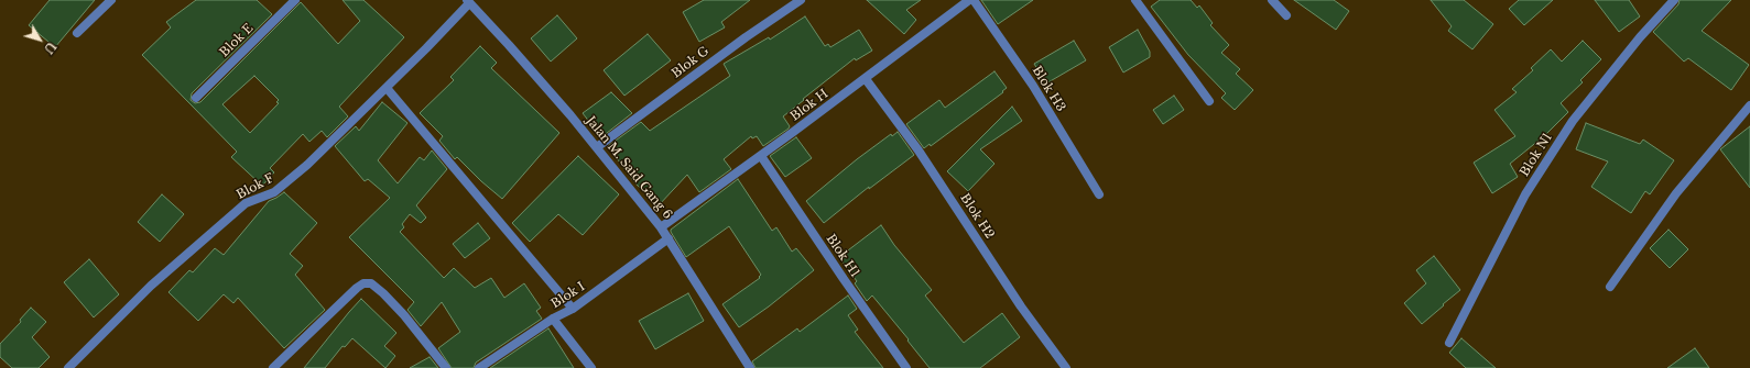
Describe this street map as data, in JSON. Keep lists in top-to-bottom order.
{
  "streets": {
    "street": [
      "Blok E",
      "Blok G",
      "Blok H3",
      "Blok H",
      "Blok N1",
      "Jalan M. Said Gang 6",
      "Blok F",
      "Blok H2",
      "Blok H1",
      "Blok I"
    ]
  },
  "crossings": [
    ["Blok G", "Jalan M. Said Gang 6"],
    ["Blok H", "Jalan M. Said Gang 6"],
    ["Blok H", "Blok H2"],
    ["Blok H", "Blok H1"],
    ["Jalan M. Said Gang 6", "Blok F"],
    ["Jalan M. Said Gang 6", "Blok I"]
  ],
  "north": "bottom right"
}
